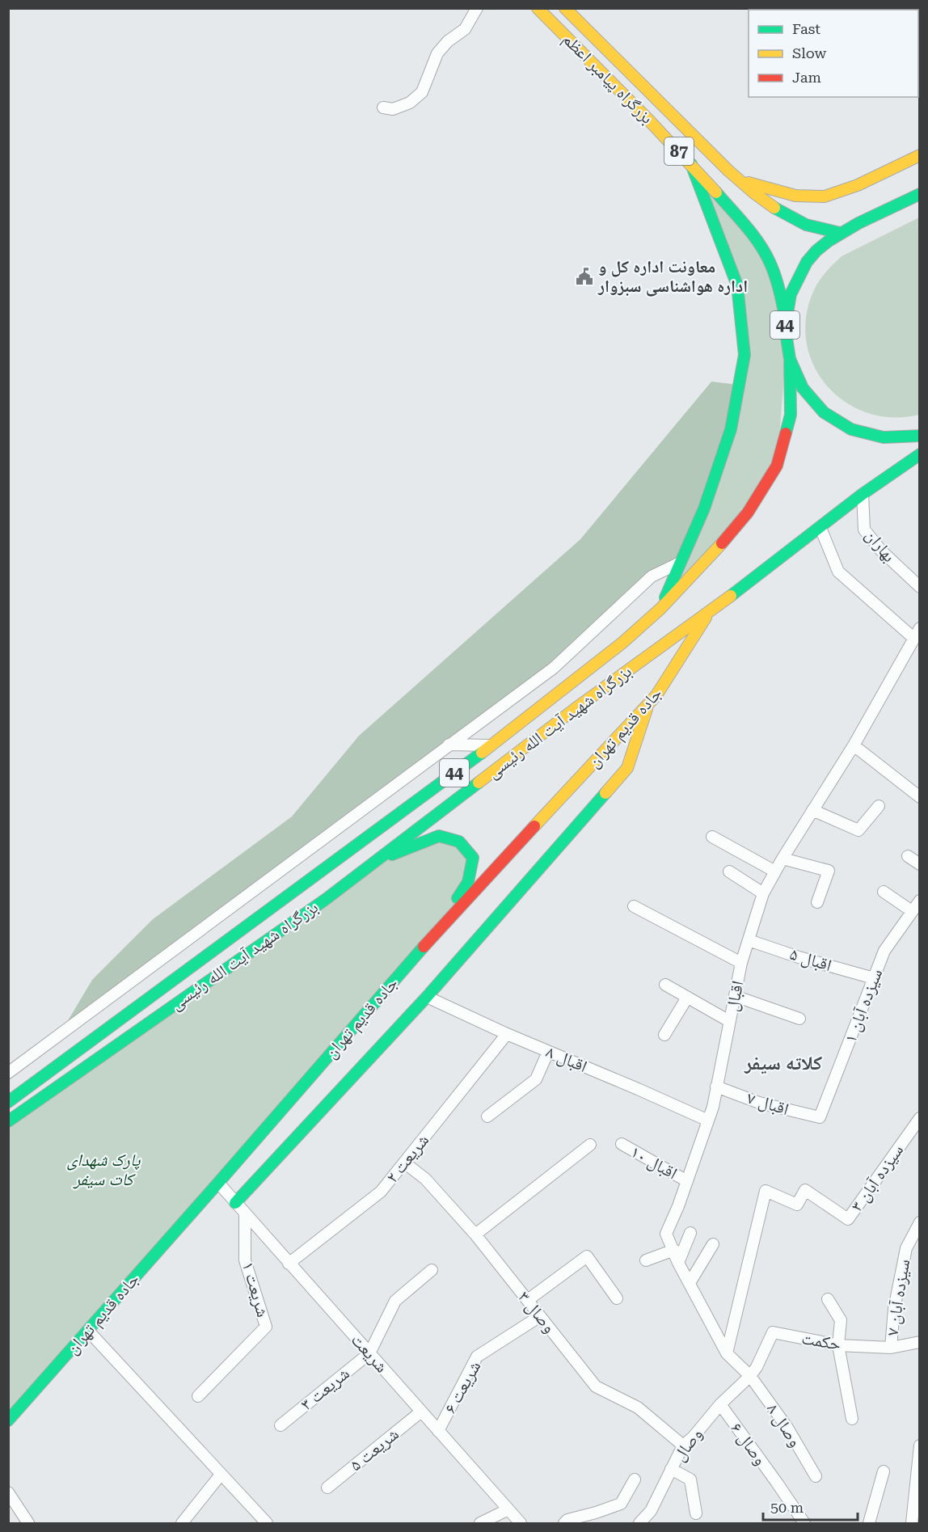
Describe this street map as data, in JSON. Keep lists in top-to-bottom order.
{
  "streets": {
    "main road": [
      "بزرگراه پیامبر اعظم",
      "87",
      "44",
      "بزرگراه شهید آیت الله رئیسی",
      "جاده قدیم تهران"
    ],
    "street": [
      "بهاران",
      "اقبال ۵",
      "اقبال",
      "سیزده آبان ۱",
      "اقبال ۸",
      "اقبال ۷",
      "شریعت ۲",
      "اقبال ۱۰",
      "سیزده آبان ۳",
      "شریعت ۱",
      "سیزده آبان ۷",
      "وصال ۳",
      "حکمت",
      "شریعت",
      "شریعت ۶",
      "شریعت ۳",
      "وصال ۸",
      "وصال ۶",
      "وصال",
      "شریعت ۵"
    ]
  },
  "crossings": [
    ["بزرگراه پیامبر اعظم", "44"],
    ["44", "بزرگراه شهید آیت الله رئیسی"],
    ["بهاران", "بزرگراه شهید آیت الله رئیسی"],
    ["بزرگراه شهید آیت الله رئیسی", "جاده قدیم تهران"],
    ["جاده قدیم تهران", "شریعت"],
    ["اقبال ۵", "اقبال"],
    ["اقبال ۵", "سیزده آبان ۱"],
    ["اقبال", "اقبال ۸"],
    ["اقبال", "اقبال ۷"],
    ["اقبال", "اقبال ۱۰"],
    ["اقبال", "سیزده آبان ۳"],
    ["اقبال", "حکمت"],
    ["اقبال", "وصال ۸"],
    ["اقبال", "وصال"],
    ["سیزده آبان ۱", "اقبال ۷"],
    ["اقبال ۸", "شریعت ۲"],
    ["شریعت ۲", "وصال ۳"],
    ["شریعت ۲", "شریعت"],
    ["شریعت ۱", "شریعت"],
    ["سیزده آبان ۷", "حکمت"],
    ["وصال ۳", "شریعت ۶"],
    ["وصال ۳", "وصال"],
    ["حکمت", "وصال ۸"],
    ["حکمت", "وصال"],
    ["شریعت", "شریعت ۶"],
    ["شریعت", "شریعت ۳"],
    ["شریعت", "شریعت ۵"],
    ["وصال ۸", "وصال"],
    ["وصال ۶", "وصال"]
  ],
  "districts": ["کلاته سیفر"],
  "parks": ["پارک شهدای کات سیفر"],
  "places": {
    "public building": ["معاونت اداره کل و اداره هواشناسی سبزوار"]
  },
  "legend": ["Fast", "Slow", "Jam"],
  "scale_bar": "50 m"
}
